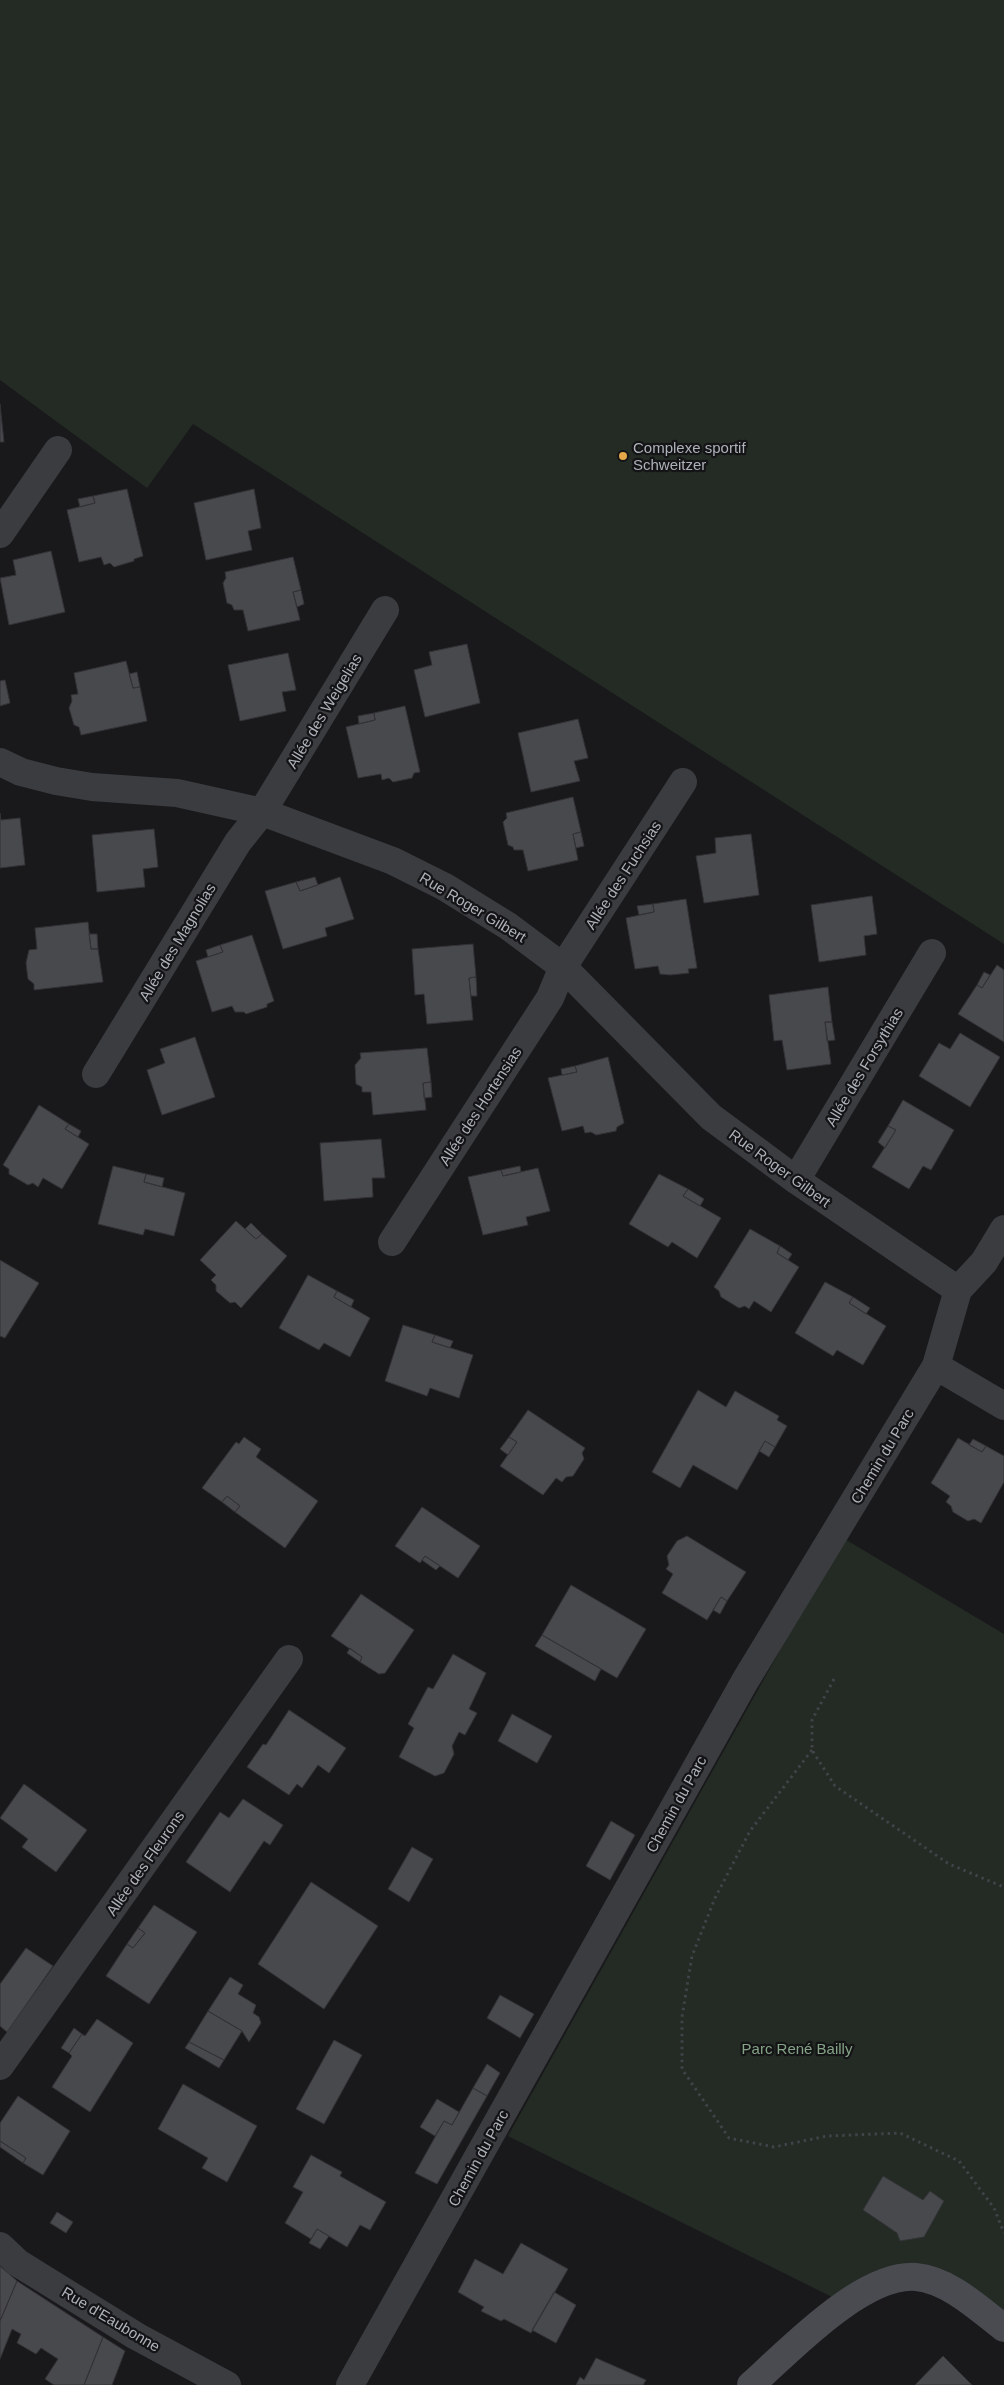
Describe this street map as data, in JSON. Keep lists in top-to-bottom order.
{
  "streets": {
    "street": [
      "Allée des Weigelias",
      "Allée des Fuchsias",
      "Rue Roger Gilbert",
      "Allée des Magnolias",
      "Allée des Forsythias",
      "Allée des Hortensias",
      "Chemin du Parc",
      "Allée des Fleurons",
      "Rue d'Eaubonne"
    ]
  },
  "crossings": [
    ["Allée des Weigelias", "Rue Roger Gilbert"],
    ["Allée des Weigelias", "Allée des Magnolias"],
    ["Allée des Fuchsias", "Rue Roger Gilbert"],
    ["Allée des Fuchsias", "Allée des Hortensias"],
    ["Rue Roger Gilbert", "Allée des Magnolias"],
    ["Rue Roger Gilbert", "Allée des Forsythias"],
    ["Rue Roger Gilbert", "Allée des Hortensias"],
    ["Rue Roger Gilbert", "Chemin du Parc"]
  ],
  "parks": ["Parc René Bailly"],
  "places": ["Complexe sportif Schweitzer"]
}
